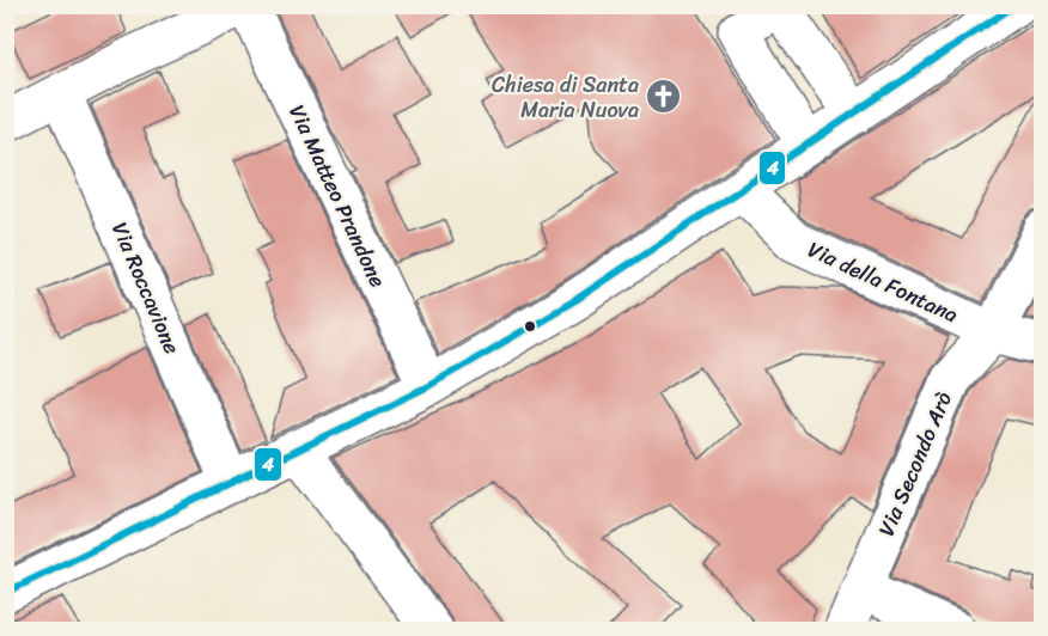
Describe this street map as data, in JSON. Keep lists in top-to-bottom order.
{
  "streets": {
    "street": [
      "Via Matteo Prandone",
      "Via della Fontana",
      "Via Roccavione",
      "Via Secondo Arò"
    ]
  },
  "crossings": [
    ["Via della Fontana", "Via Secondo Arò"]
  ],
  "places": {
    "church": ["Chiesa di Santa Maria Nuova"]
  },
  "lines": ["transit line 4"]
}
